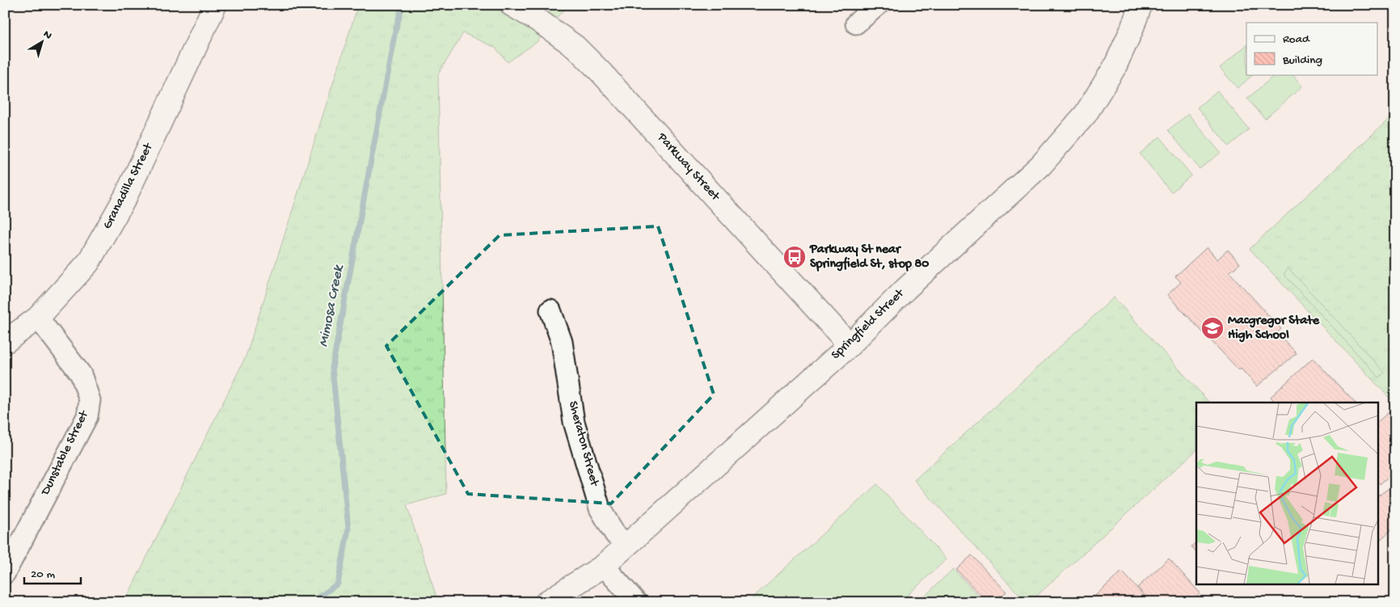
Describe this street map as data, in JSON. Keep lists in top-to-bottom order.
{
  "streets": {
    "street": [
      "Parkway Street",
      "Granadilla Street",
      "Springfield Street",
      "Sheraton Street",
      "Dunstable Street"
    ]
  },
  "crossings": [
    ["Parkway Street", "Springfield Street"],
    ["Granadilla Street", "Dunstable Street"],
    ["Springfield Street", "Sheraton Street"]
  ],
  "water": ["Mimosa Creek"],
  "places": {
    "bus stop": ["Parkway St near Springfield St, stop 80"],
    "school or university": ["Macgregor State High School"]
  },
  "legend": ["Road", "Building"],
  "scale_bar": "20 m",
  "north": "top right"
}
